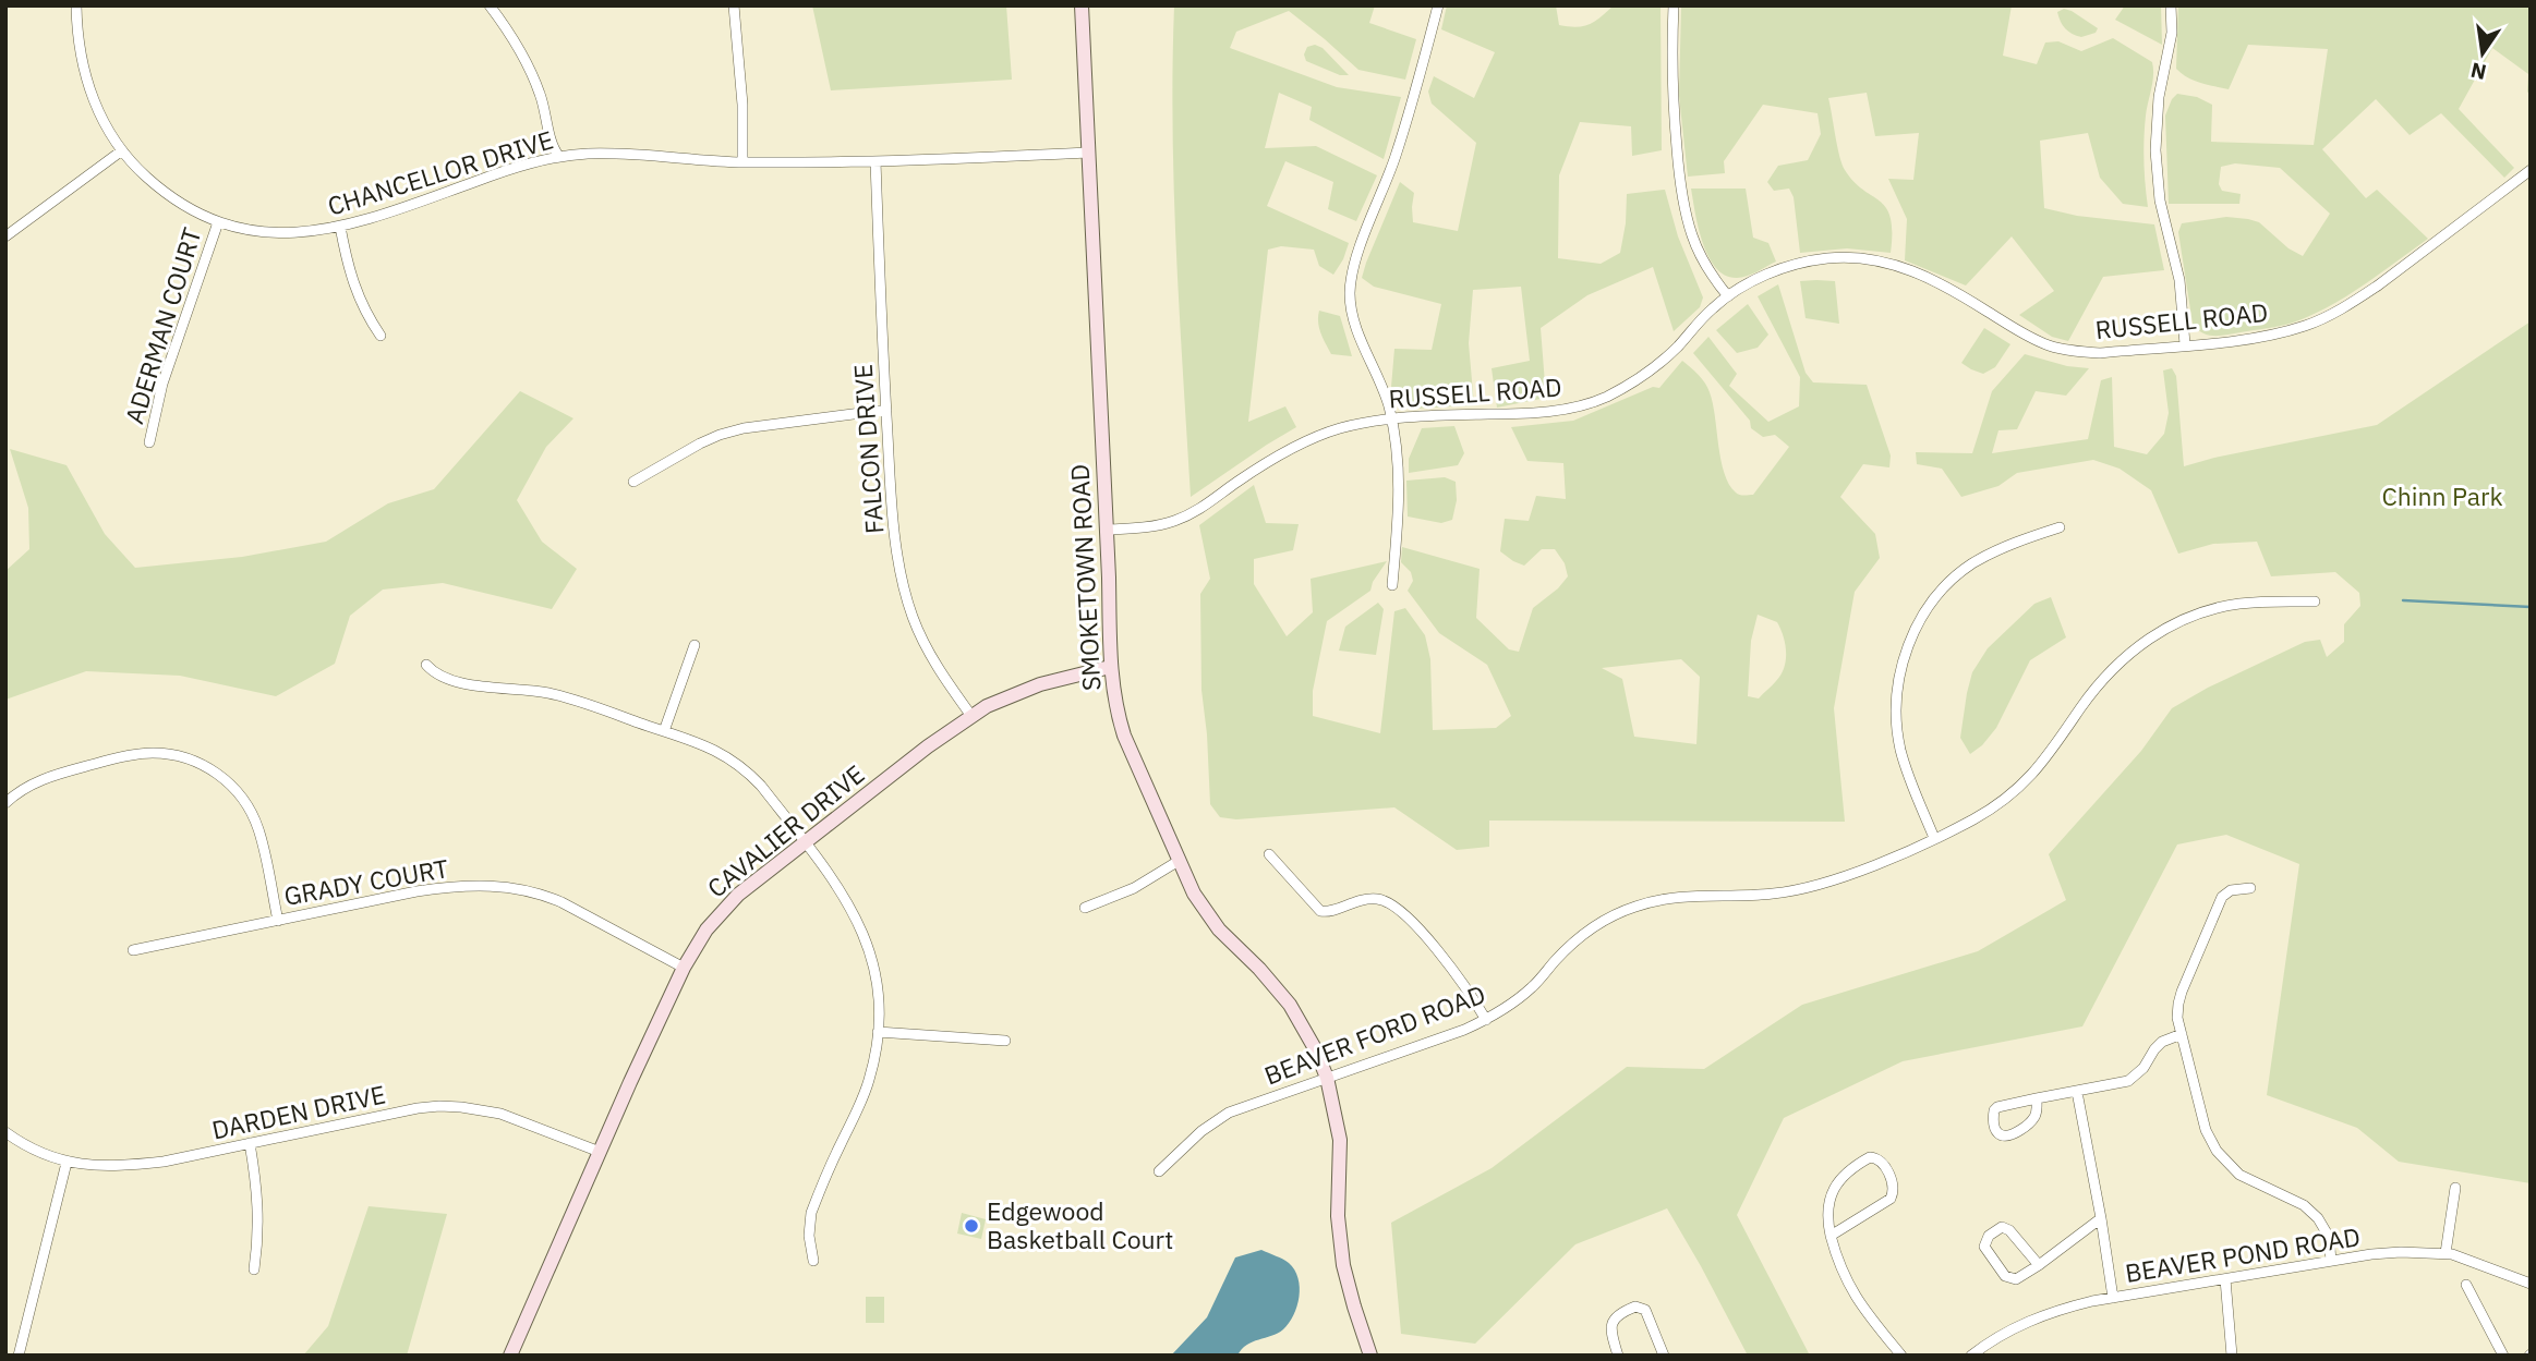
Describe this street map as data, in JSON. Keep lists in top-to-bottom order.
{
  "streets": {
    "main road": ["SMOKETOWN ROAD", "CAVALIER DRIVE"],
    "street": [
      "CHANCELLOR DRIVE",
      "RUSSELL ROAD",
      "ADERMAN COURT",
      "FALCON DRIVE",
      "GRADY COURT",
      "BEAVER FORD ROAD",
      "DARDEN DRIVE",
      "BEAVER POND ROAD"
    ]
  },
  "crossings": [
    ["CHANCELLOR DRIVE", "ADERMAN COURT"],
    ["CHANCELLOR DRIVE", "FALCON DRIVE"],
    ["CHANCELLOR DRIVE", "SMOKETOWN ROAD"],
    ["RUSSELL ROAD", "SMOKETOWN ROAD"],
    ["FALCON DRIVE", "CAVALIER DRIVE"],
    ["SMOKETOWN ROAD", "CAVALIER DRIVE"],
    ["SMOKETOWN ROAD", "BEAVER FORD ROAD"],
    ["CAVALIER DRIVE", "GRADY COURT"],
    ["CAVALIER DRIVE", "DARDEN DRIVE"]
  ],
  "parks": ["Chinn Park"],
  "places": ["Edgewood Basketball Court"],
  "north": "bottom"
}
